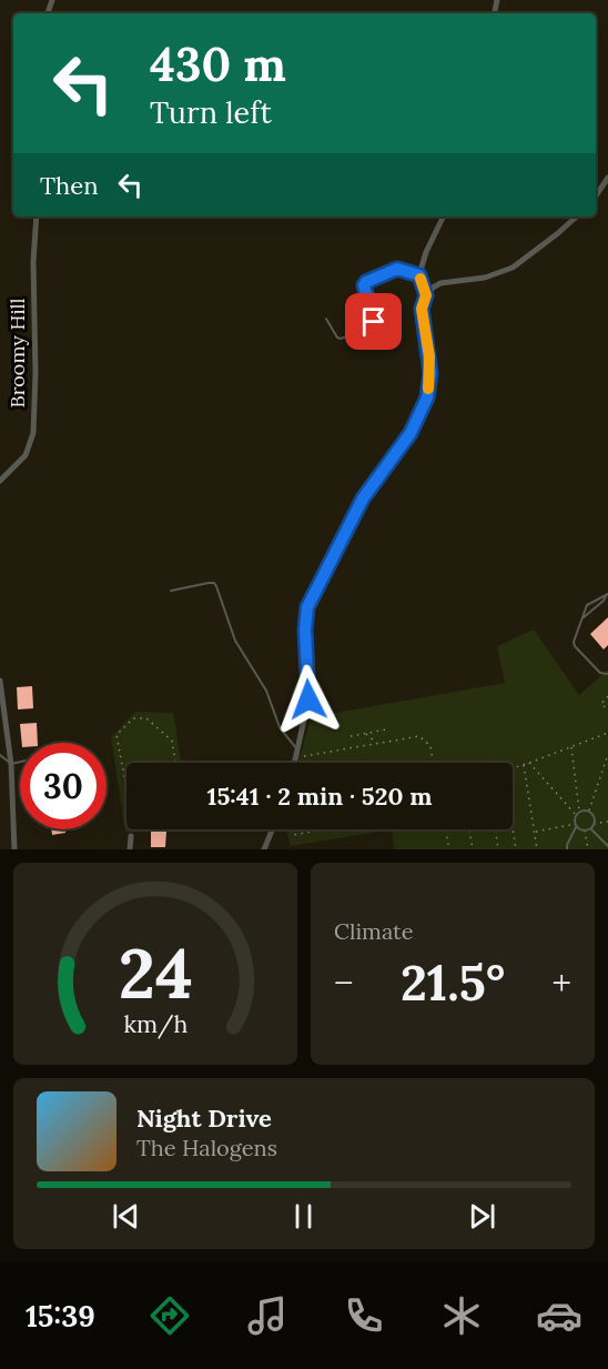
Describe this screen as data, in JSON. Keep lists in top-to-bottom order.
{
  "streets": {
    "street": ["Broomy Hill"]
  },
  "page": {
    "turn": ["430 m", "Turn left"],
    "then": "Then",
    "limit": "30",
    "trip": "15:41 · 2 min · 520 m",
    "tile": "Climate",
    "heat": ["−", "21.5°", "+"],
    "song": ["Night Drive", "The Halogens"],
    "tabs": "15:39",
    "gauge": ["24", "km/h"]
  }
}
